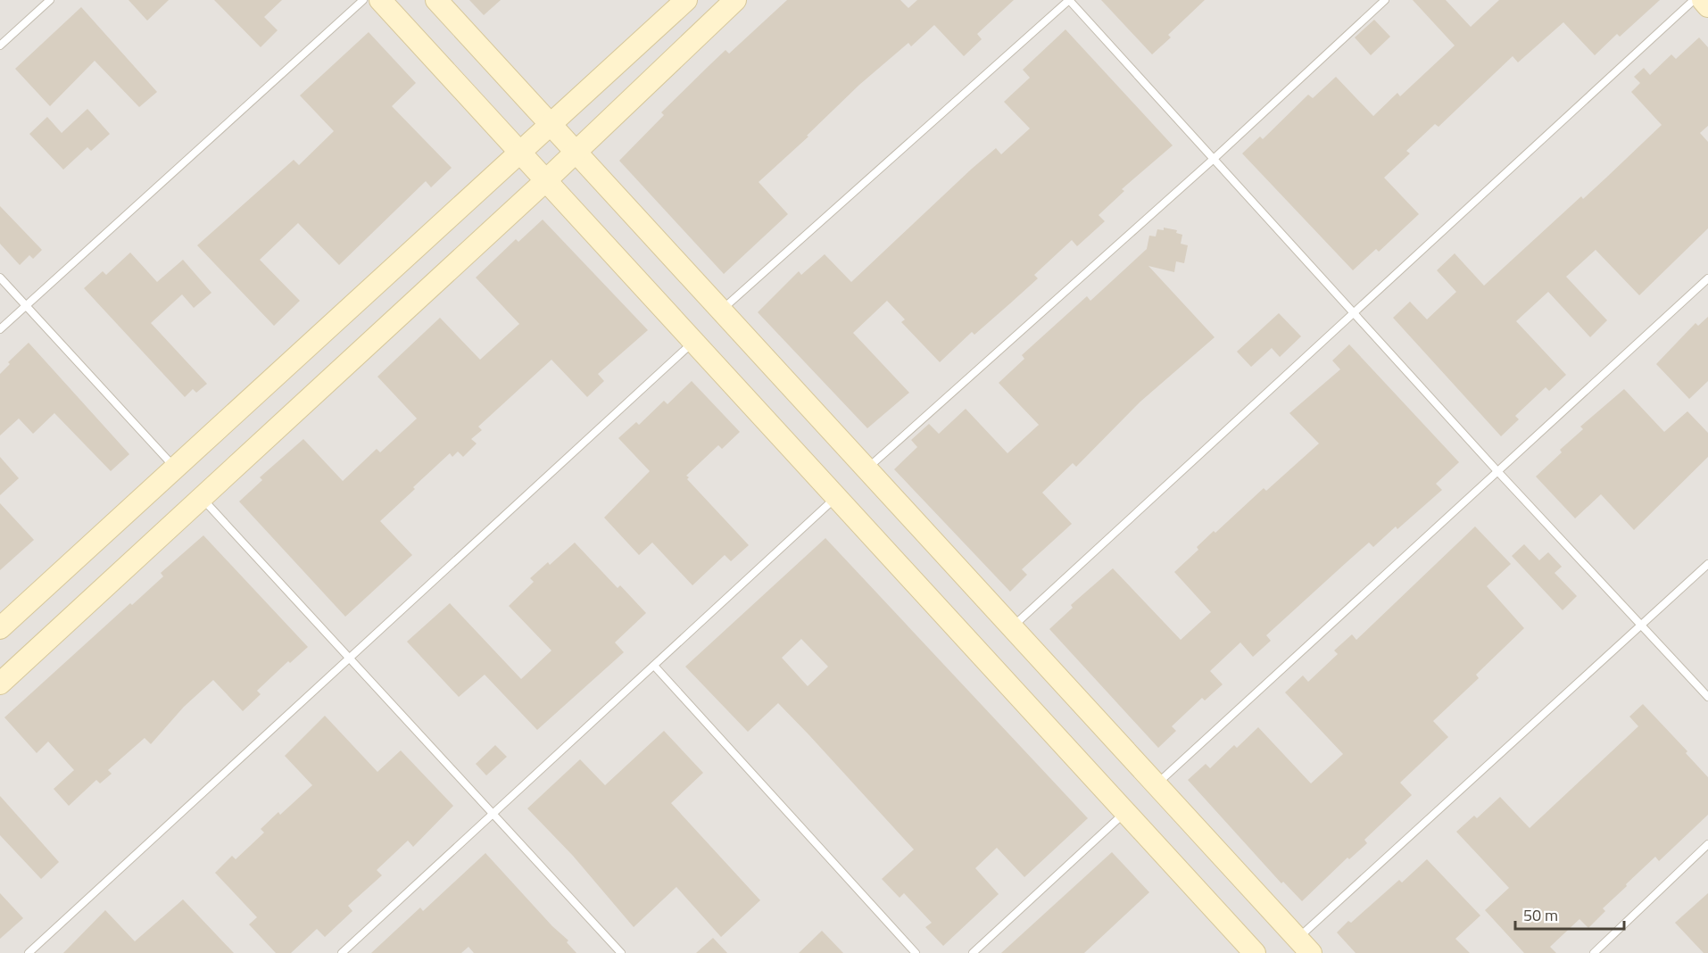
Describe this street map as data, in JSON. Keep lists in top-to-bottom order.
{
  "scale_bar": "50 m"
}
